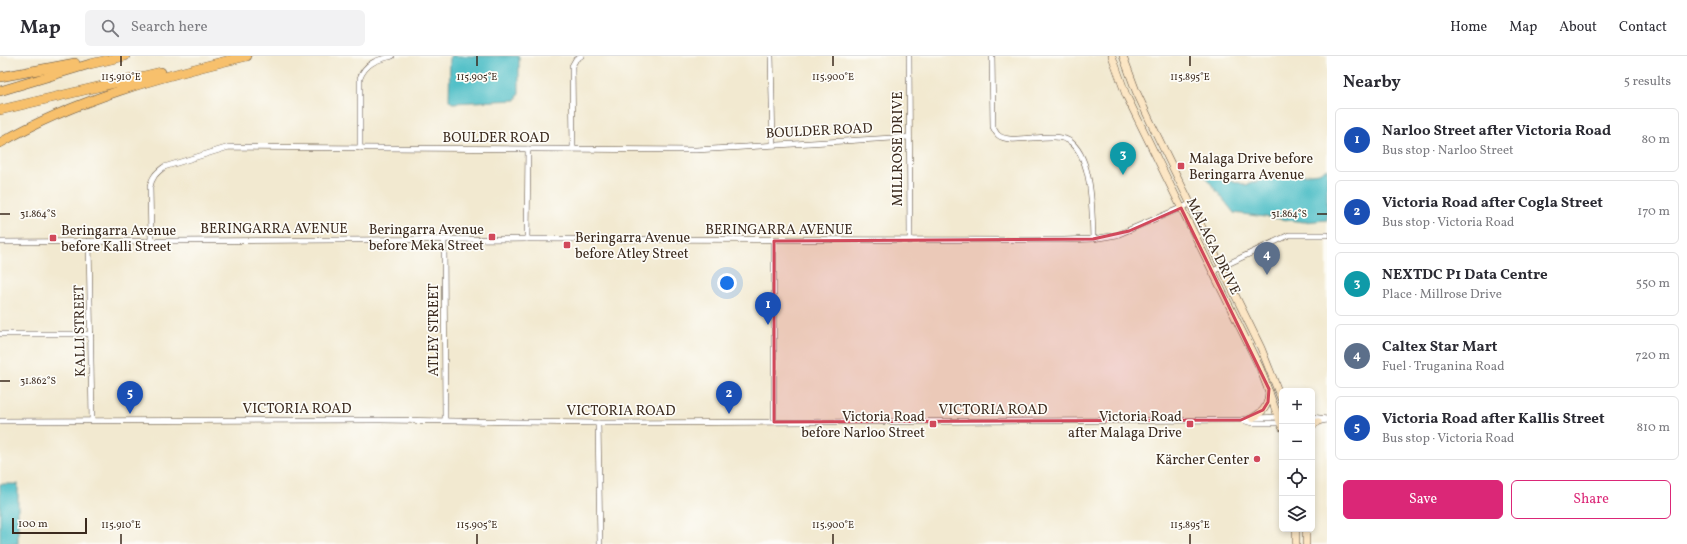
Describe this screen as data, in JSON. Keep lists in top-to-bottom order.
{
  "streets": {
    "main road": ["MALAGA DRIVE"],
    "street": [
      "BOULDER ROAD",
      "MILLROSE DRIVE",
      "BERINGARRA AVENUE",
      "ATLEY STREET",
      "KALLI STREET",
      "VICTORIA ROAD"
    ]
  },
  "crossings": [
    ["BOULDER ROAD", "MILLROSE DRIVE"],
    ["BOULDER ROAD", "BERINGARRA AVENUE"],
    ["MILLROSE DRIVE", "BERINGARRA AVENUE"],
    ["BERINGARRA AVENUE", "MALAGA DRIVE"],
    ["BERINGARRA AVENUE", "ATLEY STREET"],
    ["BERINGARRA AVENUE", "KALLI STREET"],
    ["ATLEY STREET", "VICTORIA ROAD"],
    ["KALLI STREET", "VICTORIA ROAD"]
  ],
  "places": {
    "transit": [
      "Malaga Drive before Beringarra Avenue",
      "Beringarra Avenue before Meka Street",
      "Beringarra Avenue before Kalli Street",
      "Beringarra Avenue before Atley Street",
      "Victoria Road before Narloo Street",
      "Victoria Road after Malaga Drive"
    ],
    "other": ["Kärcher Center"]
  },
  "scale_bar": "100 m",
  "page": {
    "header": "Map",
    "search": "Search here",
    "nav": [
      "Home",
      "Map",
      "About",
      "Contact"
    ],
    "heading": ["Nearby", "5 results"],
    "list": [
      {
        "mark": "1",
        "name": "Narloo Street after Victoria Road",
        "note": "Bus stop · Narloo Street",
        "value": "80 m"
      },
      {
        "mark": "2",
        "name": "Victoria Road after Cogla Street",
        "note": "Bus stop · Victoria Road",
        "value": "170 m"
      },
      {
        "mark": "3",
        "name": "NEXTDC P1 Data Centre",
        "note": "Place · Millrose Drive",
        "value": "550 m"
      },
      {
        "mark": "4",
        "name": "Caltex Star Mart",
        "note": "Fuel · Truganina Road",
        "value": "720 m"
      },
      {
        "mark": "5",
        "name": "Victoria Road after Kallis Street",
        "note": "Bus stop · Victoria Road",
        "value": "810 m"
      }
    ],
    "pins": [
      "3",
      "4",
      "1",
      "2",
      "5"
    ],
    "map_buttons": ["+", "−"],
    "buttons": ["Save", "Share"],
    "scale": "100 m"
  },
  "coordinates": [
    "115.910°E",
    "115.905°E",
    "115.900°E",
    "115.895°E",
    "31.864°S",
    "31.862°S"
  ]
}
